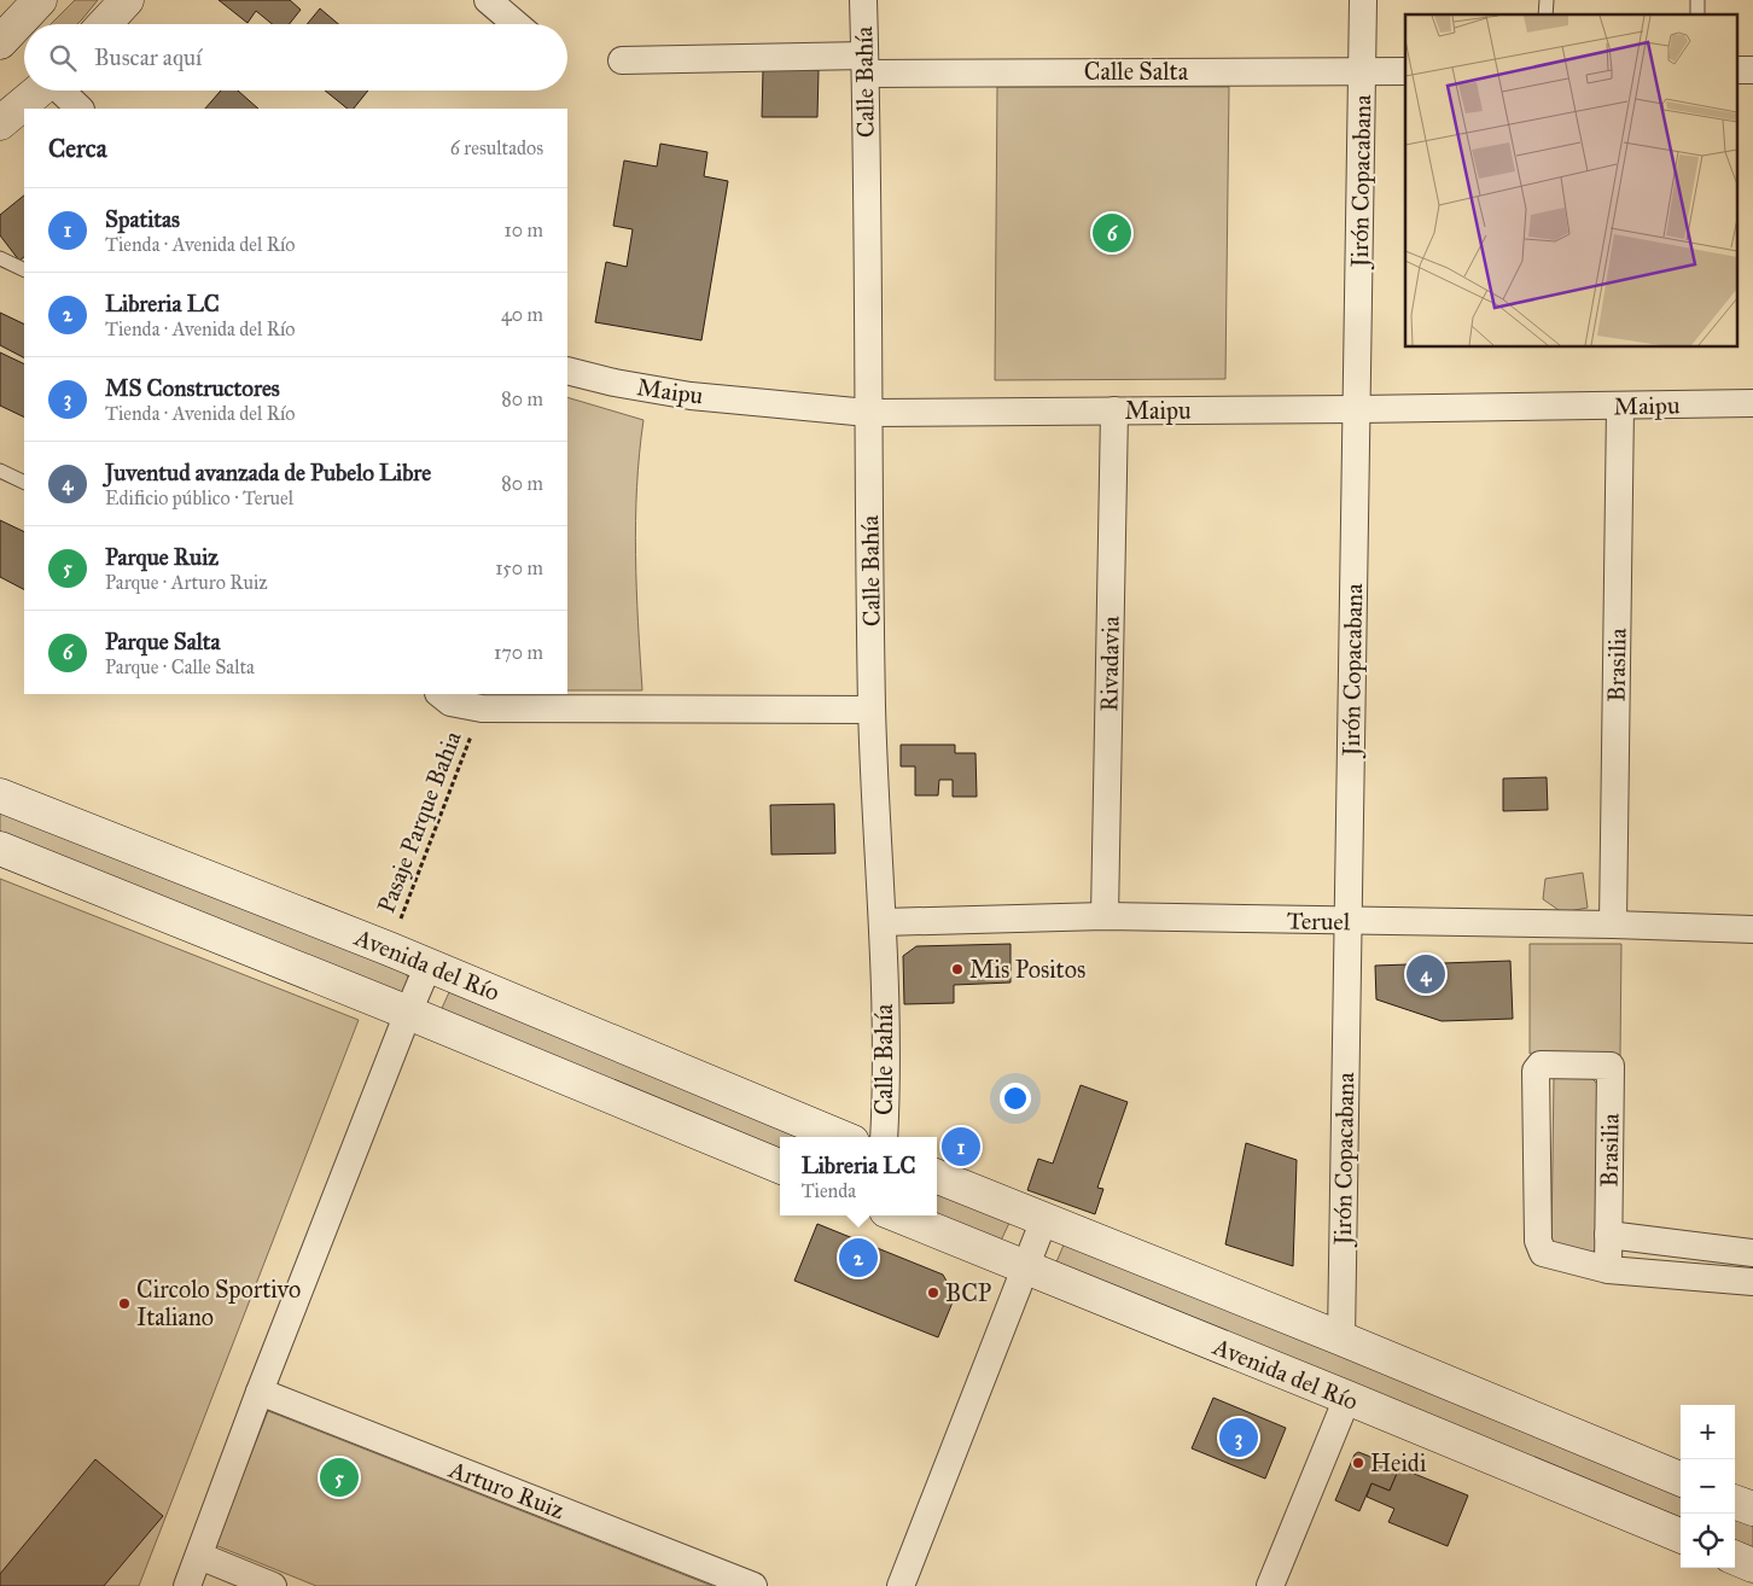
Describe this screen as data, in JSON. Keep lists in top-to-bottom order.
{
  "streets": {
    "main road": ["Avenida del Río"],
    "street": [
      "Calle Salta",
      "Calle Bahía",
      "Jirón Copacabana",
      "Maipu",
      "Rivadavia",
      "Brasilia",
      "Teruel",
      "Arturo Ruiz"
    ],
    "path": ["Pasaje Parque Bahia"]
  },
  "crossings": [
    ["Calle Salta", "Calle Bahía"],
    ["Calle Salta", "Jirón Copacabana"],
    ["Calle Bahía", "Maipu"],
    ["Calle Bahía", "Teruel"],
    ["Jirón Copacabana", "Maipu"],
    ["Jirón Copacabana", "Teruel"],
    ["Maipu", "Rivadavia"],
    ["Maipu", "Brasilia"],
    ["Rivadavia", "Teruel"],
    ["Brasilia", "Teruel"],
    ["Pasaje Parque Bahia", "Avenida del Río"]
  ],
  "places": [
    "Mis Positos",
    "BCP",
    "Circolo Sportivo Italiano",
    "Heidi"
  ],
  "page": {
    "search": "Buscar aquí",
    "heading": ["Cerca", "6 resultados"],
    "list": [
      {
        "mark": "1",
        "name": "Spatitas",
        "note": "Tienda · Avenida del Río",
        "value": "10 m"
      },
      {
        "mark": "2",
        "name": "Libreria LC",
        "note": "Tienda · Avenida del Río",
        "value": "40 m"
      },
      {
        "mark": "3",
        "name": "MS Constructores",
        "note": "Tienda · Avenida del Río",
        "value": "80 m"
      },
      {
        "mark": "4",
        "name": "Juventud avanzada de Pubelo Libre",
        "note": "Edificio público · Teruel",
        "value": "80 m"
      },
      {
        "mark": "5",
        "name": "Parque Ruiz",
        "note": "Parque · Arturo Ruiz",
        "value": "150 m"
      },
      {
        "mark": "6",
        "name": "Parque Salta",
        "note": "Parque · Calle Salta",
        "value": "170 m"
      }
    ],
    "pins": [
      "6",
      "4",
      "1",
      "2",
      "3",
      "5"
    ],
    "popup": ["Libreria LC", "Tienda"],
    "map_buttons": ["+", "−"]
  }
}
